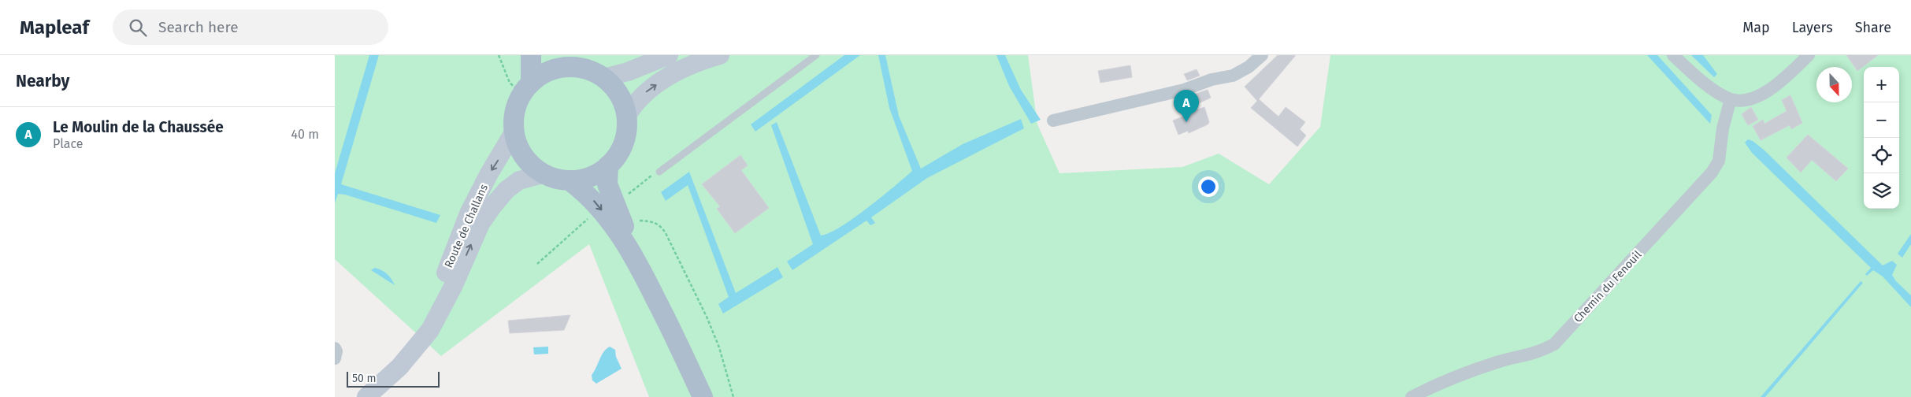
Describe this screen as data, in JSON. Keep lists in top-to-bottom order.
{
  "streets": {
    "main road": ["Route de Challans"],
    "street": ["Chemin du Fenouil"]
  },
  "scale_bar": "50 m",
  "north": "bottom",
  "page": {
    "header": "Mapleaf",
    "search": "Search here",
    "nav": ["Map", "Layers", "Share"],
    "heading": "Nearby",
    "map_buttons": ["+", "−"],
    "pins": "A",
    "list": [
      {
        "mark": "A",
        "name": "Le Moulin de la Chaussée",
        "note": "Place",
        "value": "40 m"
      }
    ],
    "scale": "50 m"
  }
}
